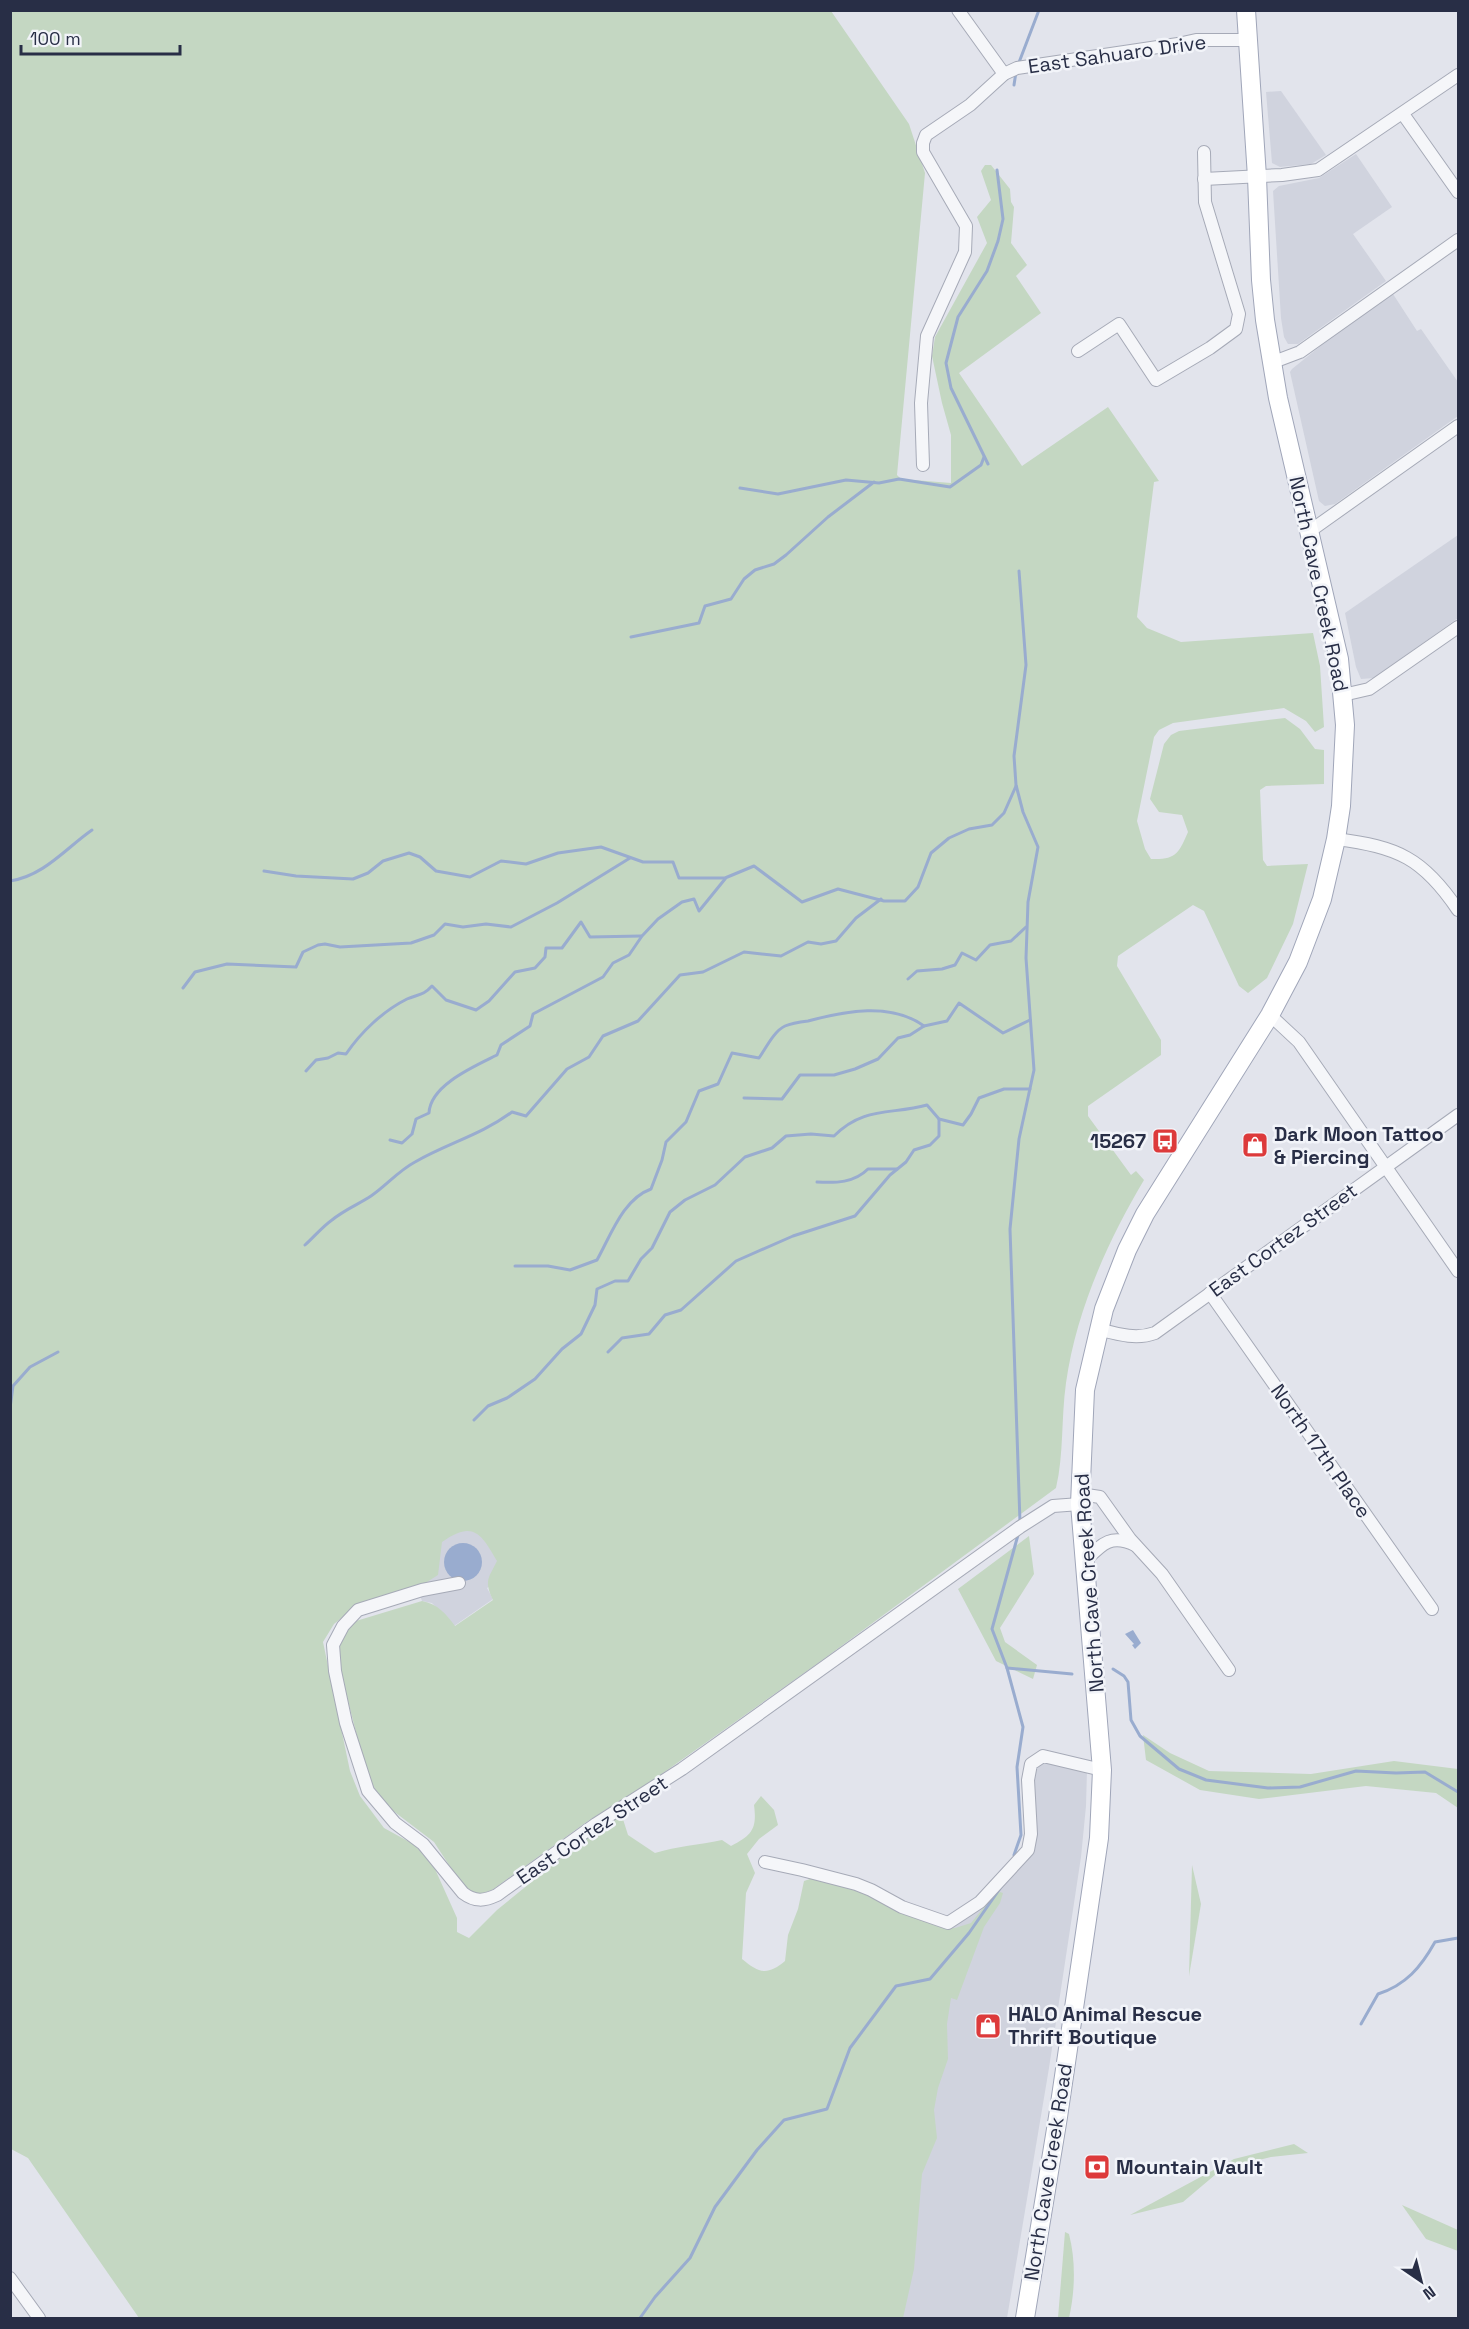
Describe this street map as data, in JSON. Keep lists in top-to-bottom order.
{
  "streets": {
    "main road": ["North Cave Creek Road"],
    "street": ["East Sahuaro Drive", "East Cortez Street", "North 17th Place"]
  },
  "crossings": [
    ["East Sahuaro Drive", "North Cave Creek Road"],
    ["North Cave Creek Road", "East Cortez Street"],
    ["East Cortez Street", "North 17th Place"]
  ],
  "places": {
    "bus stop": ["15267"],
    "shop": ["Dark Moon Tattoo & Piercing", "HALO Animal Rescue Thrift Boutique"],
    "bank": ["Mountain Vault"]
  },
  "scale_bar": "100 m",
  "north": "bottom right"
}
